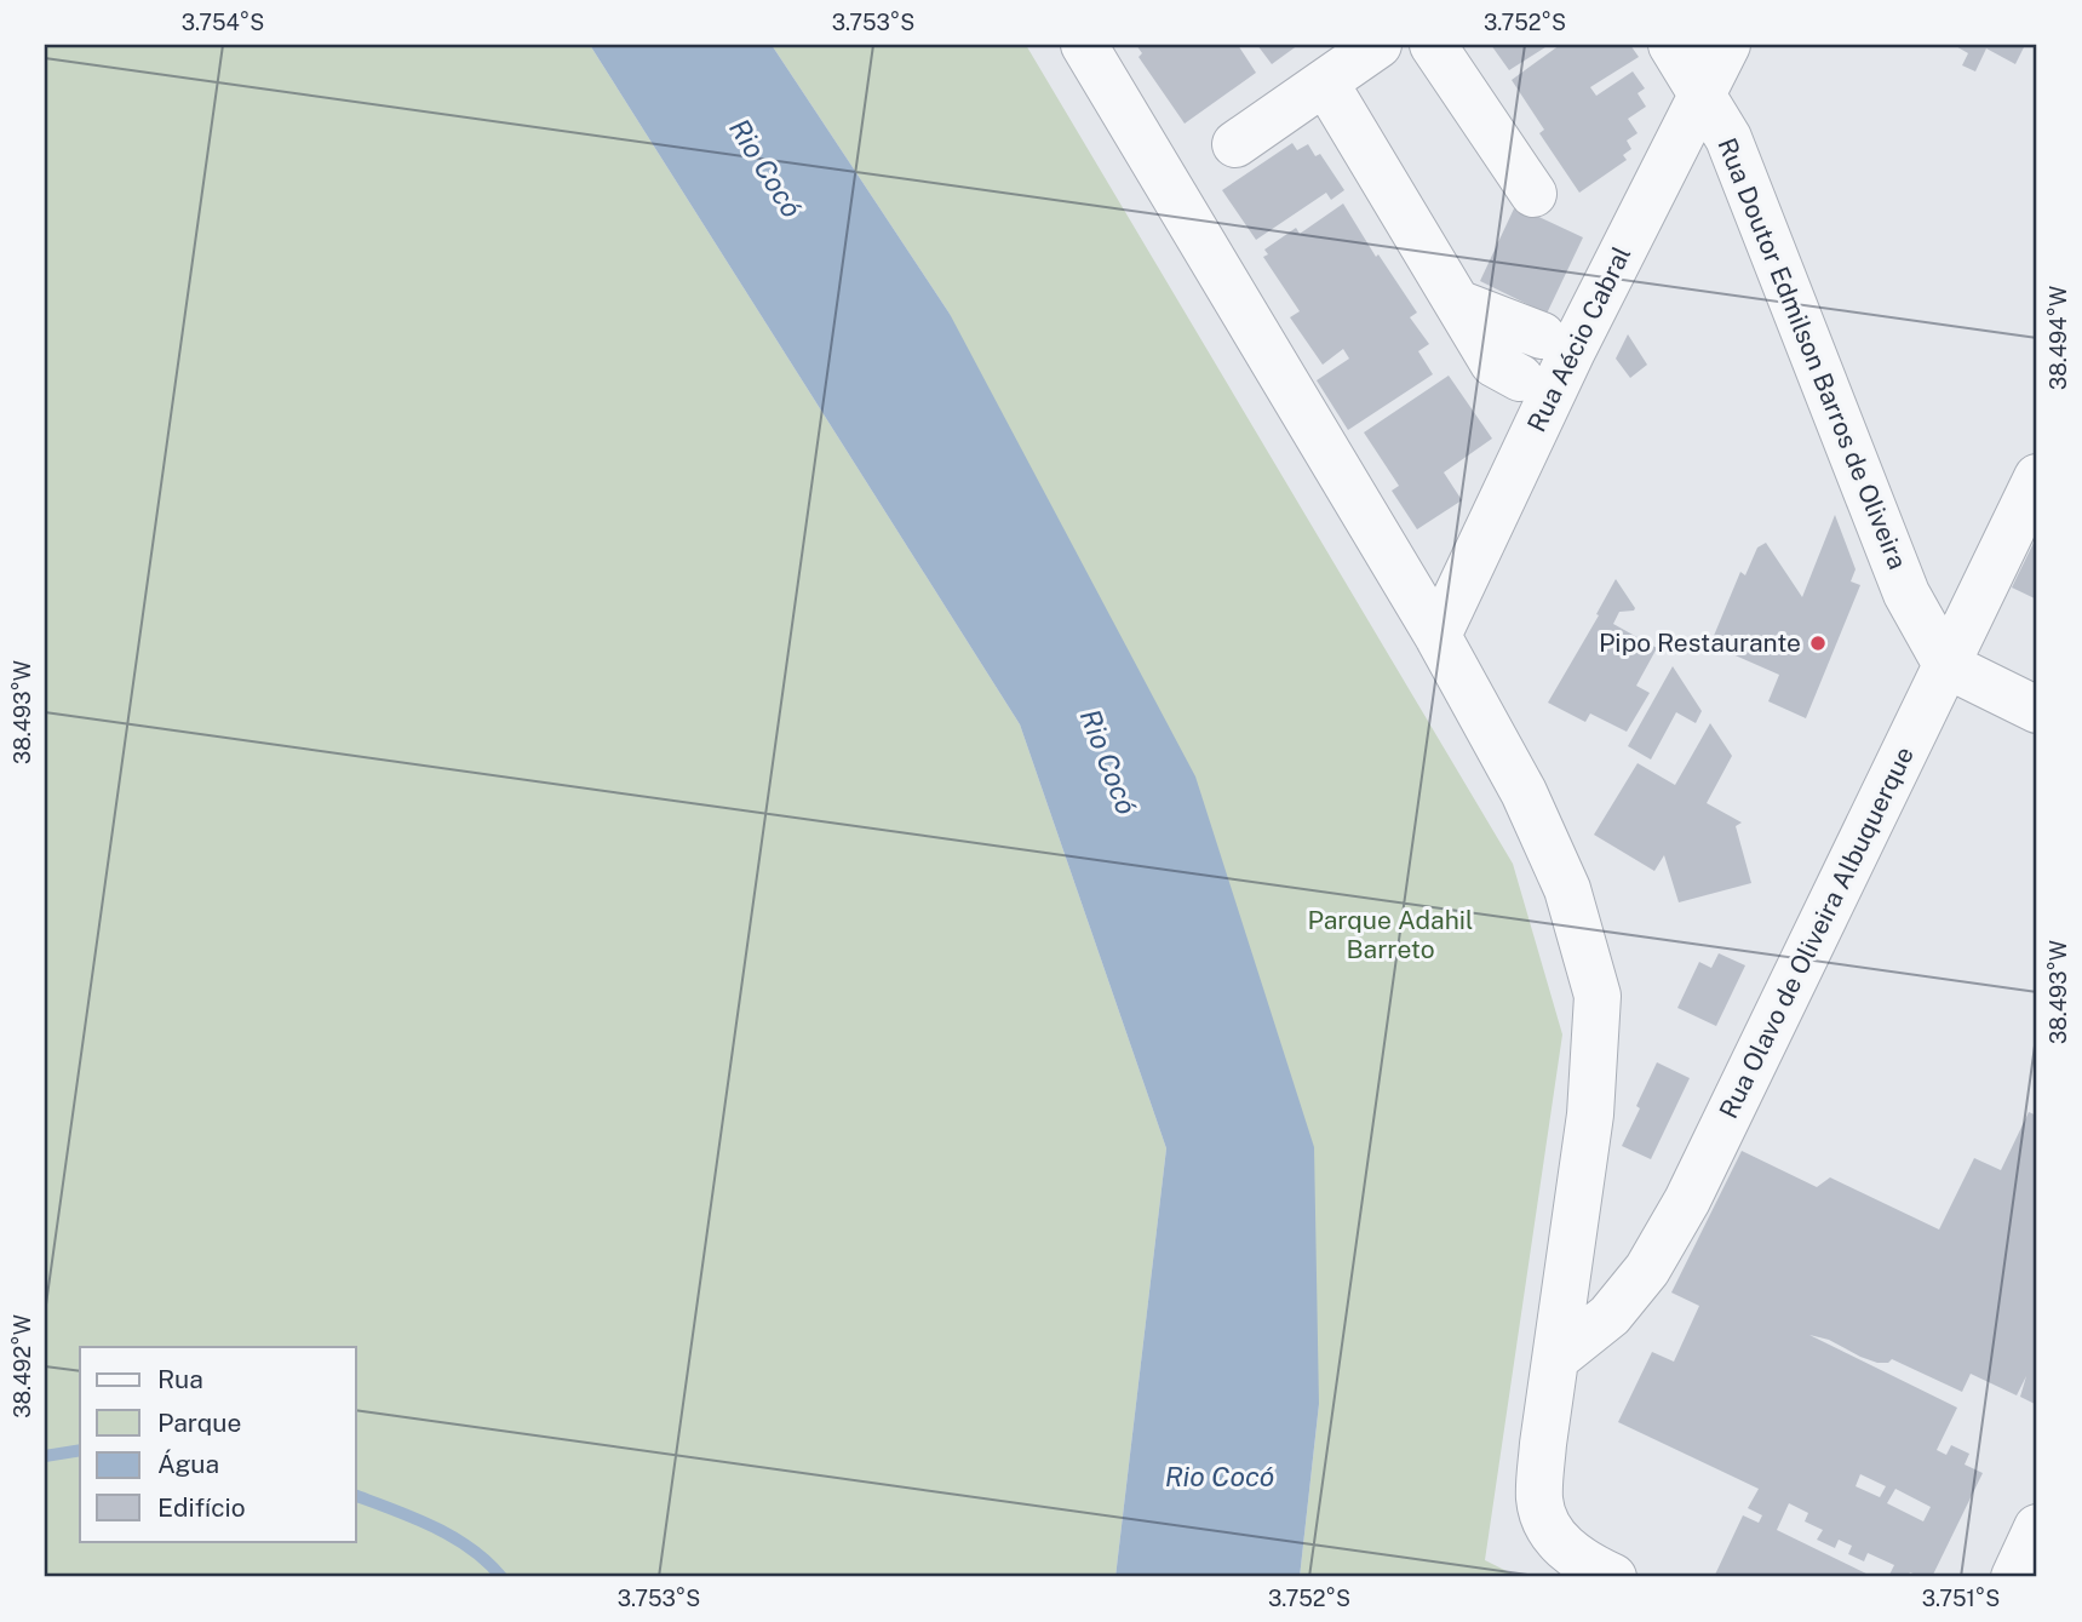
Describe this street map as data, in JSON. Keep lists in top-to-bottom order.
{
  "streets": {
    "street": ["Rua Aécio Cabral", "Rua Doutor Edmilson Barros de Oliveira", "Rua Olavo de Oliveira Albuquerque"]
  },
  "crossings": [
    ["Rua Aécio Cabral", "Rua Doutor Edmilson Barros de Oliveira"],
    ["Rua Doutor Edmilson Barros de Oliveira", "Rua Olavo de Oliveira Albuquerque"]
  ],
  "water": ["Rio Cocó"],
  "parks": ["Parque Adahil Barreto"],
  "places": ["Pipo Restaurante"],
  "legend": [
    "Rua",
    "Parque",
    "Água",
    "Edifício"
  ],
  "coordinates": [
    "3.754°S",
    "3.753°S",
    "3.752°S",
    "38.494°W",
    "38.493°W",
    "38.492°W",
    "3.751°S"
  ]
}
